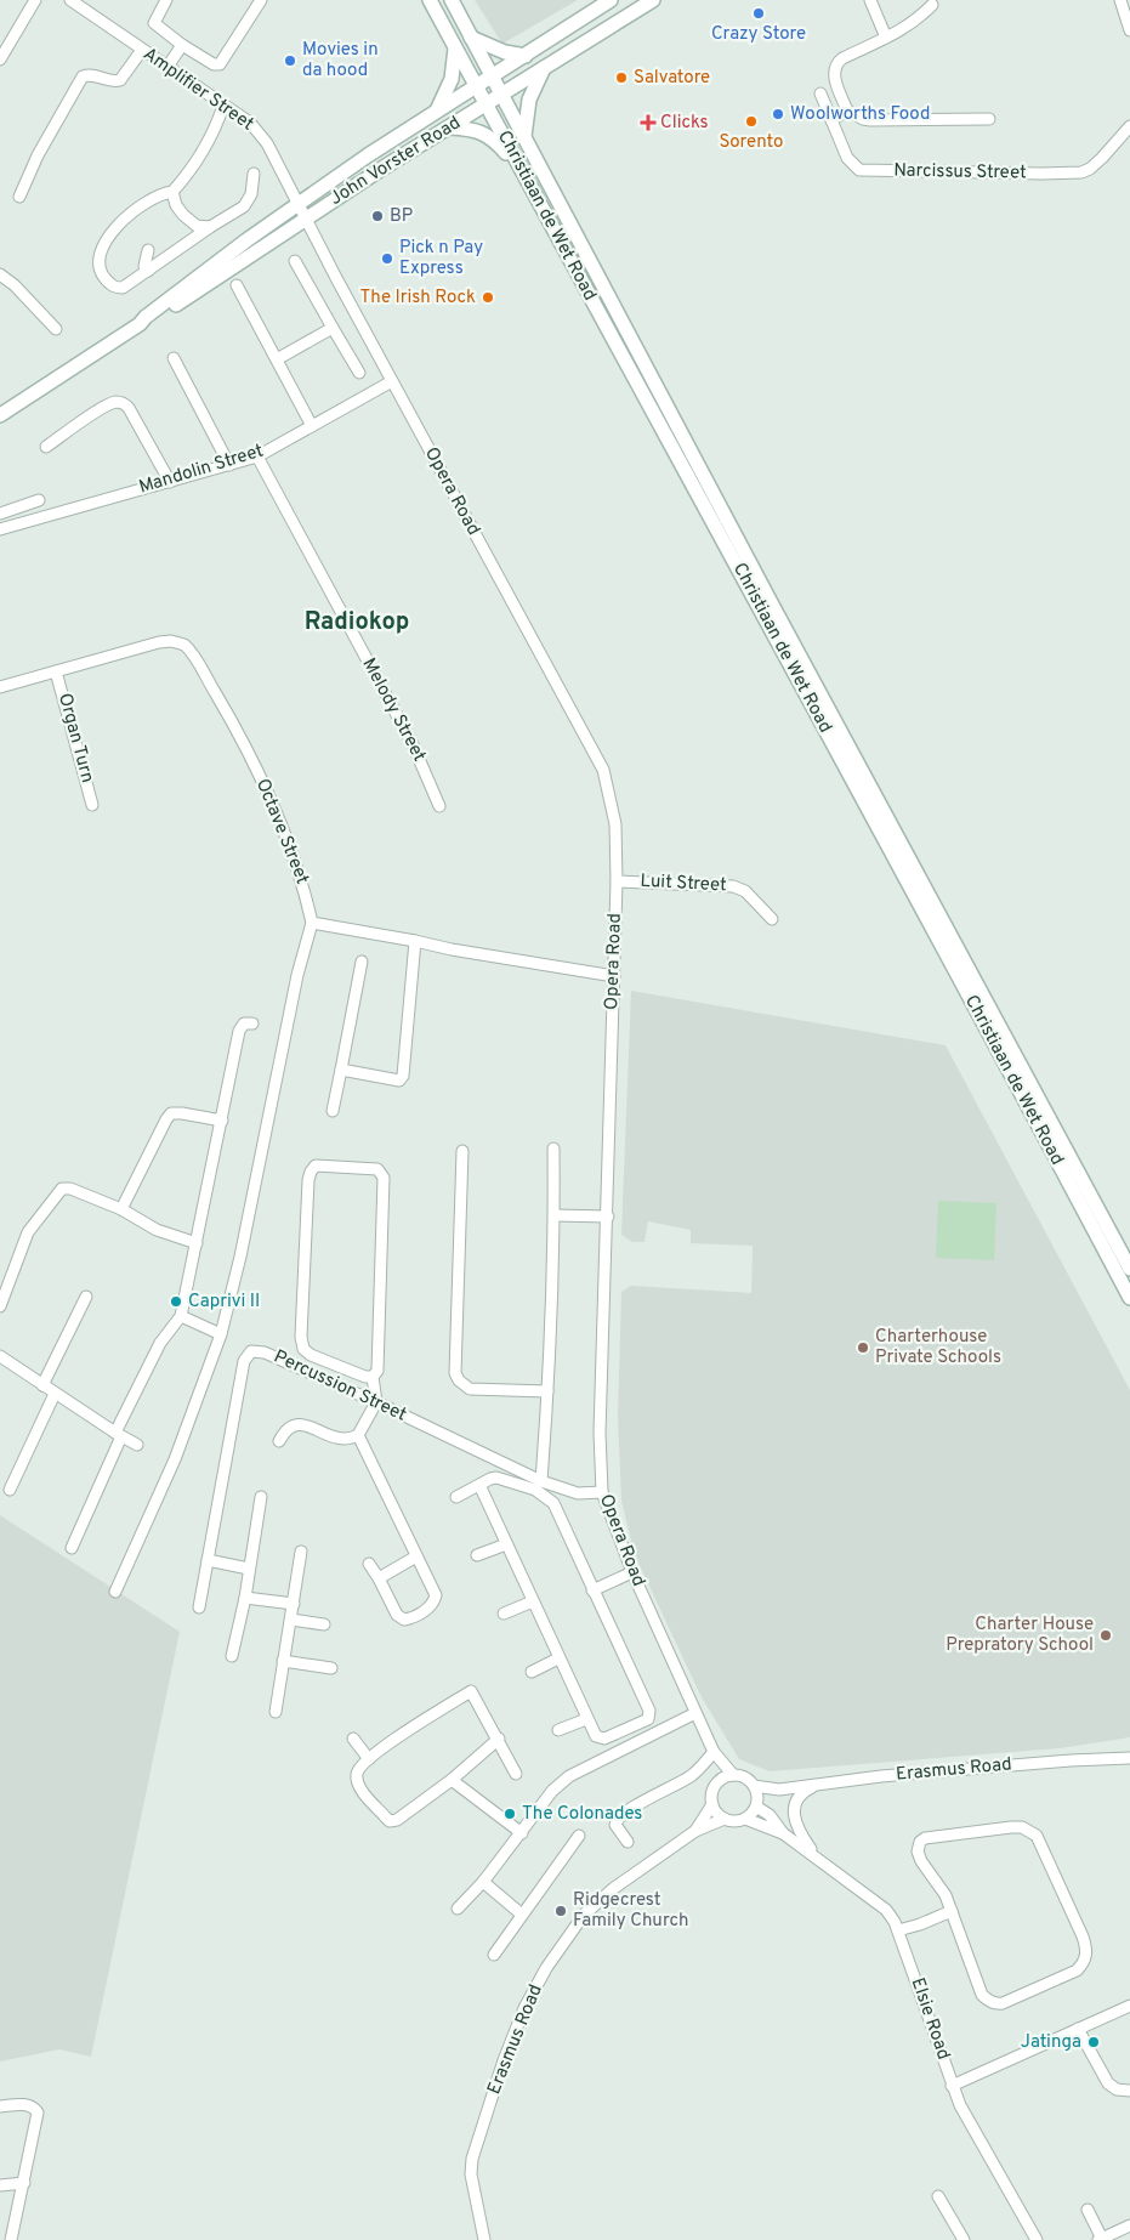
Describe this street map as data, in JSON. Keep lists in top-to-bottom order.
{
  "streets": {
    "main road": ["John Vorster Road", "Christiaan de Wet Road"],
    "street": [
      "Amplifier Street",
      "Narcissus Street",
      "Mandolin Street",
      "Opera Road",
      "Melody Street",
      "Organ Turn",
      "Octave Street",
      "Luit Street",
      "Percussion Street",
      "Erasmus Road",
      "Elsie Road"
    ]
  },
  "crossings": [
    ["Amplifier Street", "John Vorster Road"],
    ["Amplifier Street", "Opera Road"],
    ["John Vorster Road", "Christiaan de Wet Road"],
    ["John Vorster Road", "Opera Road"],
    ["Mandolin Street", "Opera Road"],
    ["Mandolin Street", "Melody Street"],
    ["Opera Road", "Luit Street"],
    ["Opera Road", "Percussion Street"],
    ["Opera Road", "Erasmus Road"],
    ["Opera Road", "Elsie Road"],
    ["Organ Turn", "Octave Street"],
    ["Erasmus Road", "Elsie Road"]
  ],
  "districts": ["Radiokop"],
  "places": {
    "other": [
      "Crazy Store",
      "Movies in da hood",
      "Salvatore",
      "Woolworths Food",
      "Sorento",
      "BP",
      "Pick n Pay Express",
      "The Irish Rock",
      "Caprivi II",
      "Charterhouse Private Schools",
      "Charter House Prepratory School",
      "The Colonades",
      "Ridgecrest Family Church",
      "Jatinga"
    ],
    "health": ["Clicks"]
  }
}
